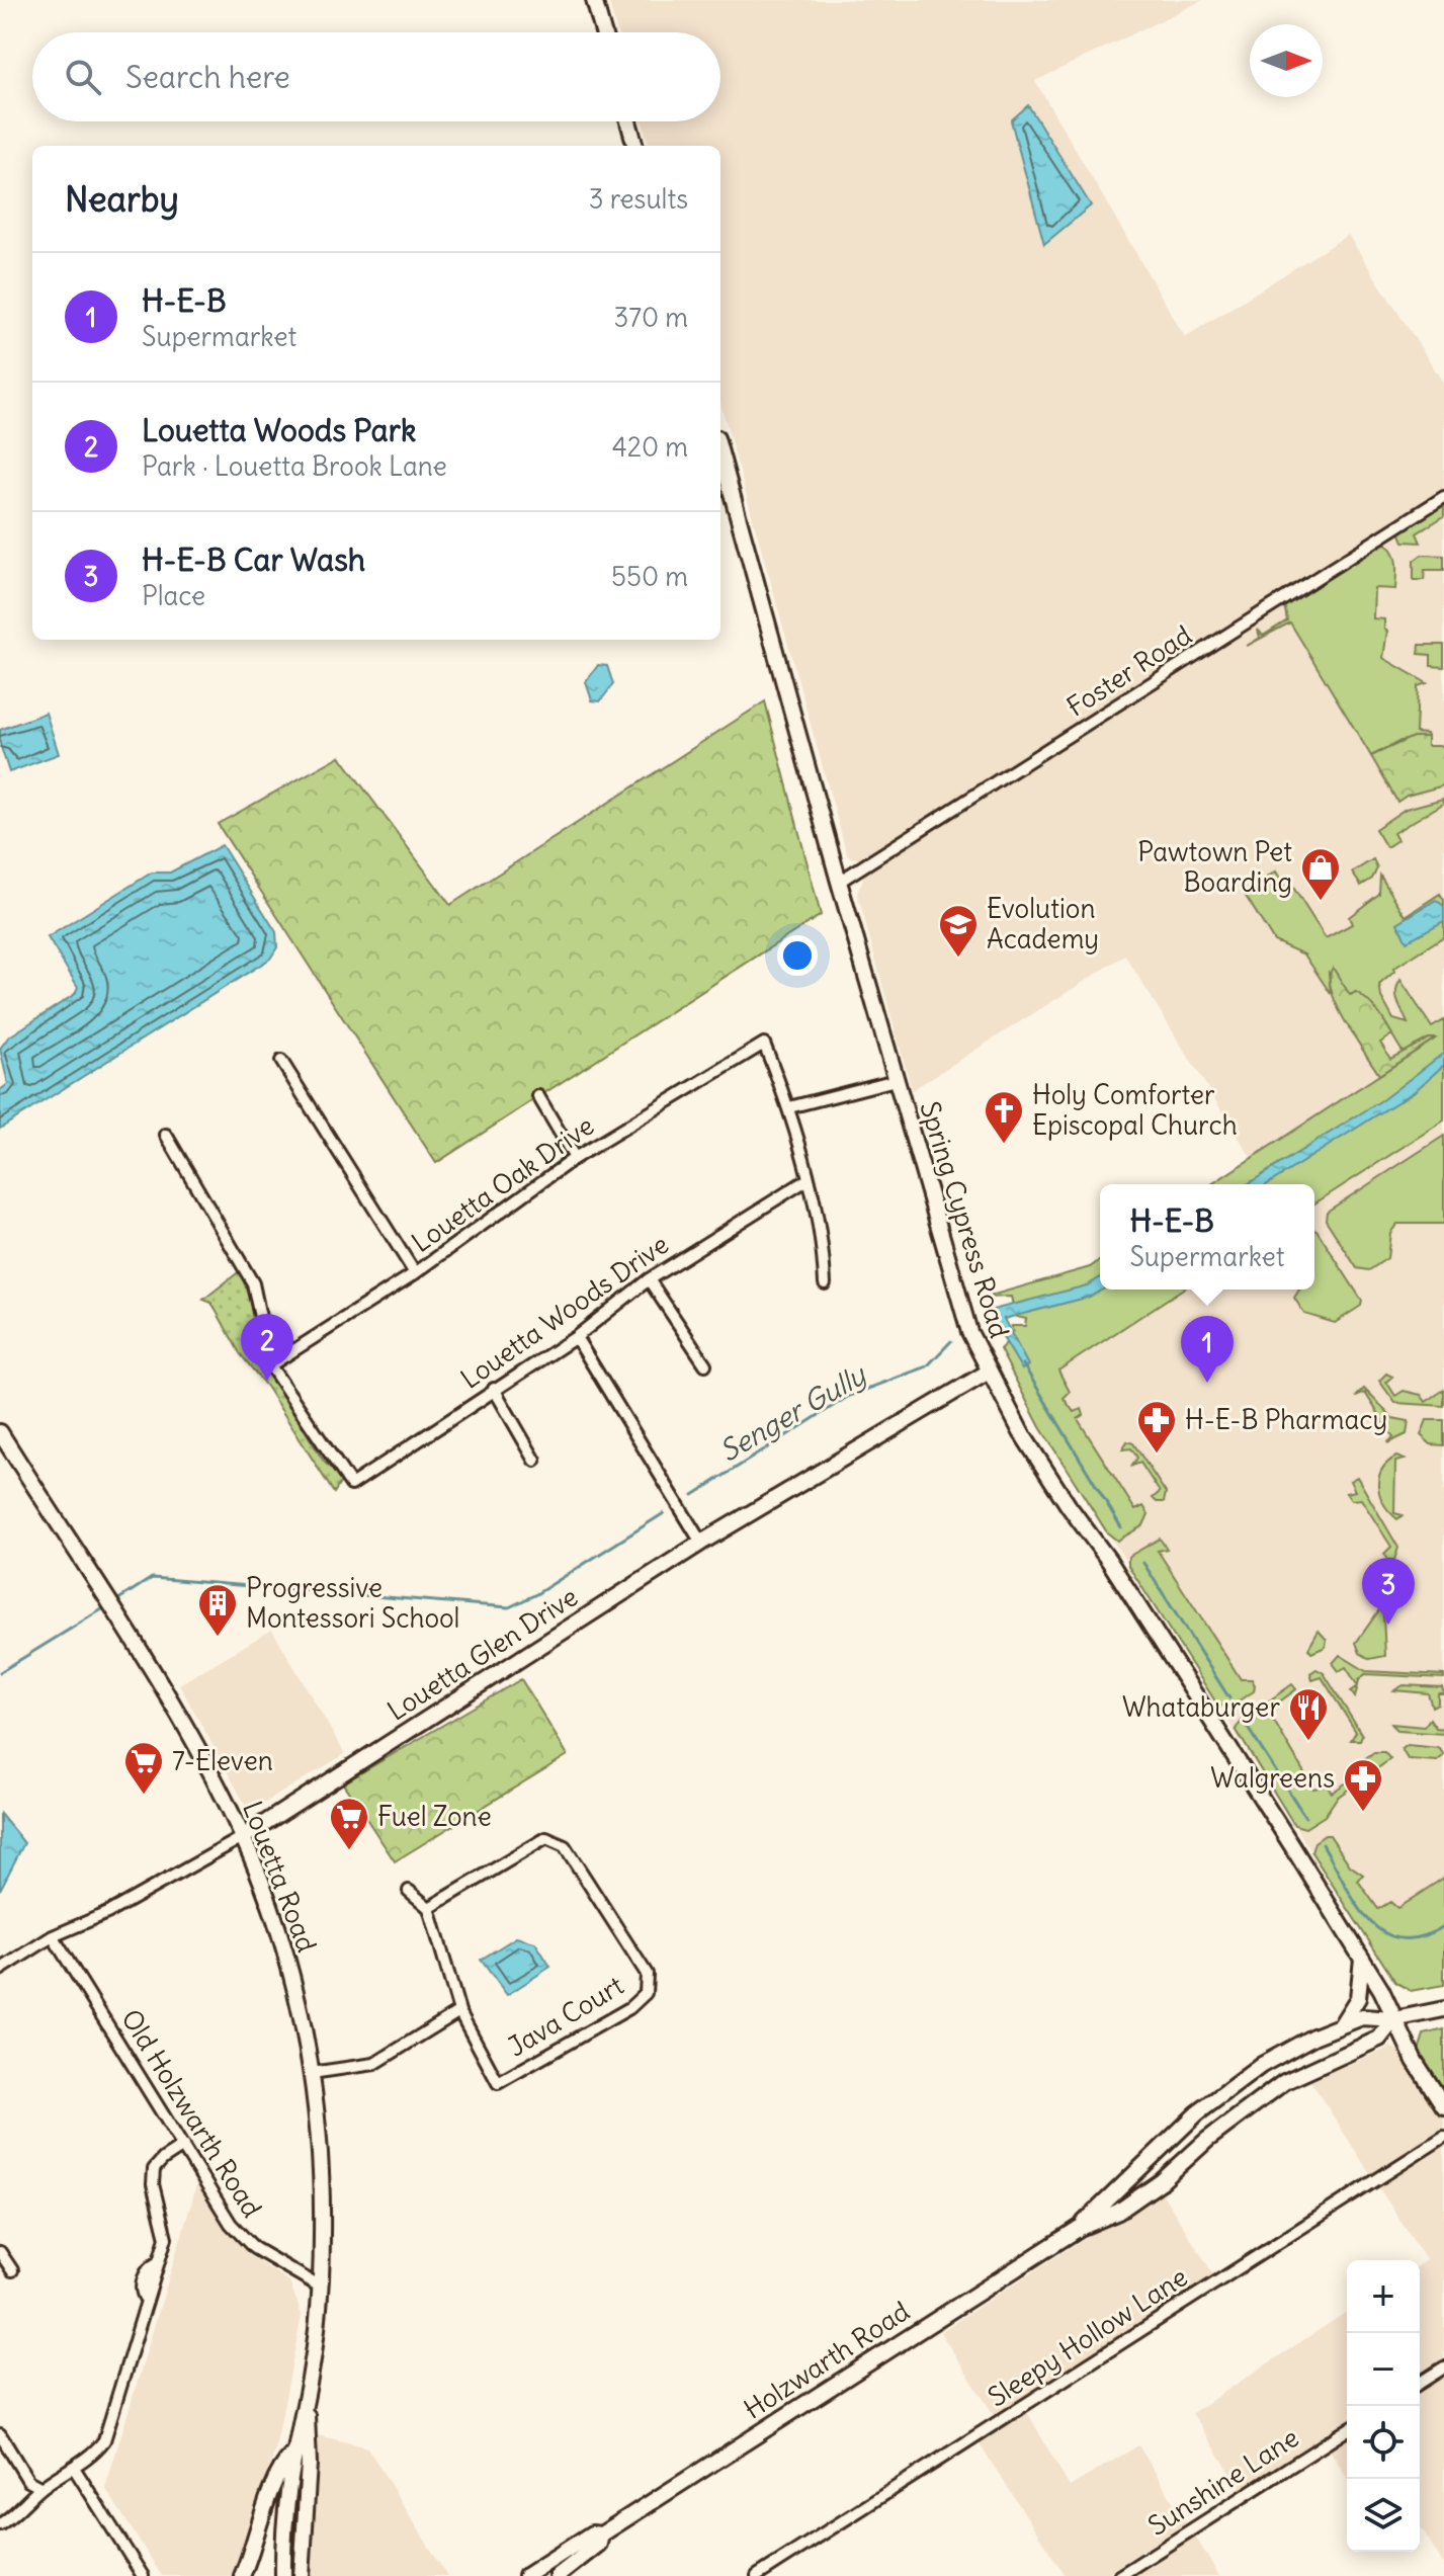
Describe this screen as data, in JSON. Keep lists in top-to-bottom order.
{
  "streets": {
    "main road": [
      "Spring Cypress Road",
      "Louetta Glen Drive",
      "Louetta Road",
      "Holzwarth Road"
    ],
    "street": [
      "Foster Road",
      "Louetta Oak Drive",
      "Louetta Woods Drive",
      "Java Court",
      "Old Holzwarth Road",
      "Sleepy Hollow Lane",
      "Sunshine Lane"
    ]
  },
  "crossings": [
    ["Foster Road", "Spring Cypress Road"],
    ["Louetta Oak Drive", "Louetta Woods Drive"],
    ["Spring Cypress Road", "Louetta Glen Drive"],
    ["Spring Cypress Road", "Holzwarth Road"],
    ["Louetta Glen Drive", "Louetta Road"],
    ["Louetta Glen Drive", "Old Holzwarth Road"],
    ["Louetta Road", "Old Holzwarth Road"]
  ],
  "water": ["Senger Gully"],
  "places": {
    "shop": ["Pawtown Pet Boarding"],
    "school or university": ["Evolution Academy"],
    "church": ["Holy Comforter Episcopal Church"],
    "pharmacy": ["H-E-B Pharmacy", "Walgreens"],
    "building": ["Progressive Montessori School"],
    "restaurant": ["Whataburger"],
    "supermarket": ["7-Eleven", "Fuel Zone"]
  },
  "north": "right",
  "page": {
    "search": "Search here",
    "heading": ["Nearby", "3 results"],
    "list": [
      {
        "mark": "1",
        "name": "H-E-B",
        "note": "Supermarket",
        "value": "370 m"
      },
      {
        "mark": "2",
        "name": "Louetta Woods Park",
        "note": "Park · Louetta Brook Lane",
        "value": "420 m"
      },
      {
        "mark": "3",
        "name": "H-E-B Car Wash",
        "note": "Place",
        "value": "550 m"
      }
    ],
    "popup": ["H-E-B", "Supermarket"],
    "pins": ["2", "1", "3"],
    "map_buttons": ["+", "−"]
  }
}
